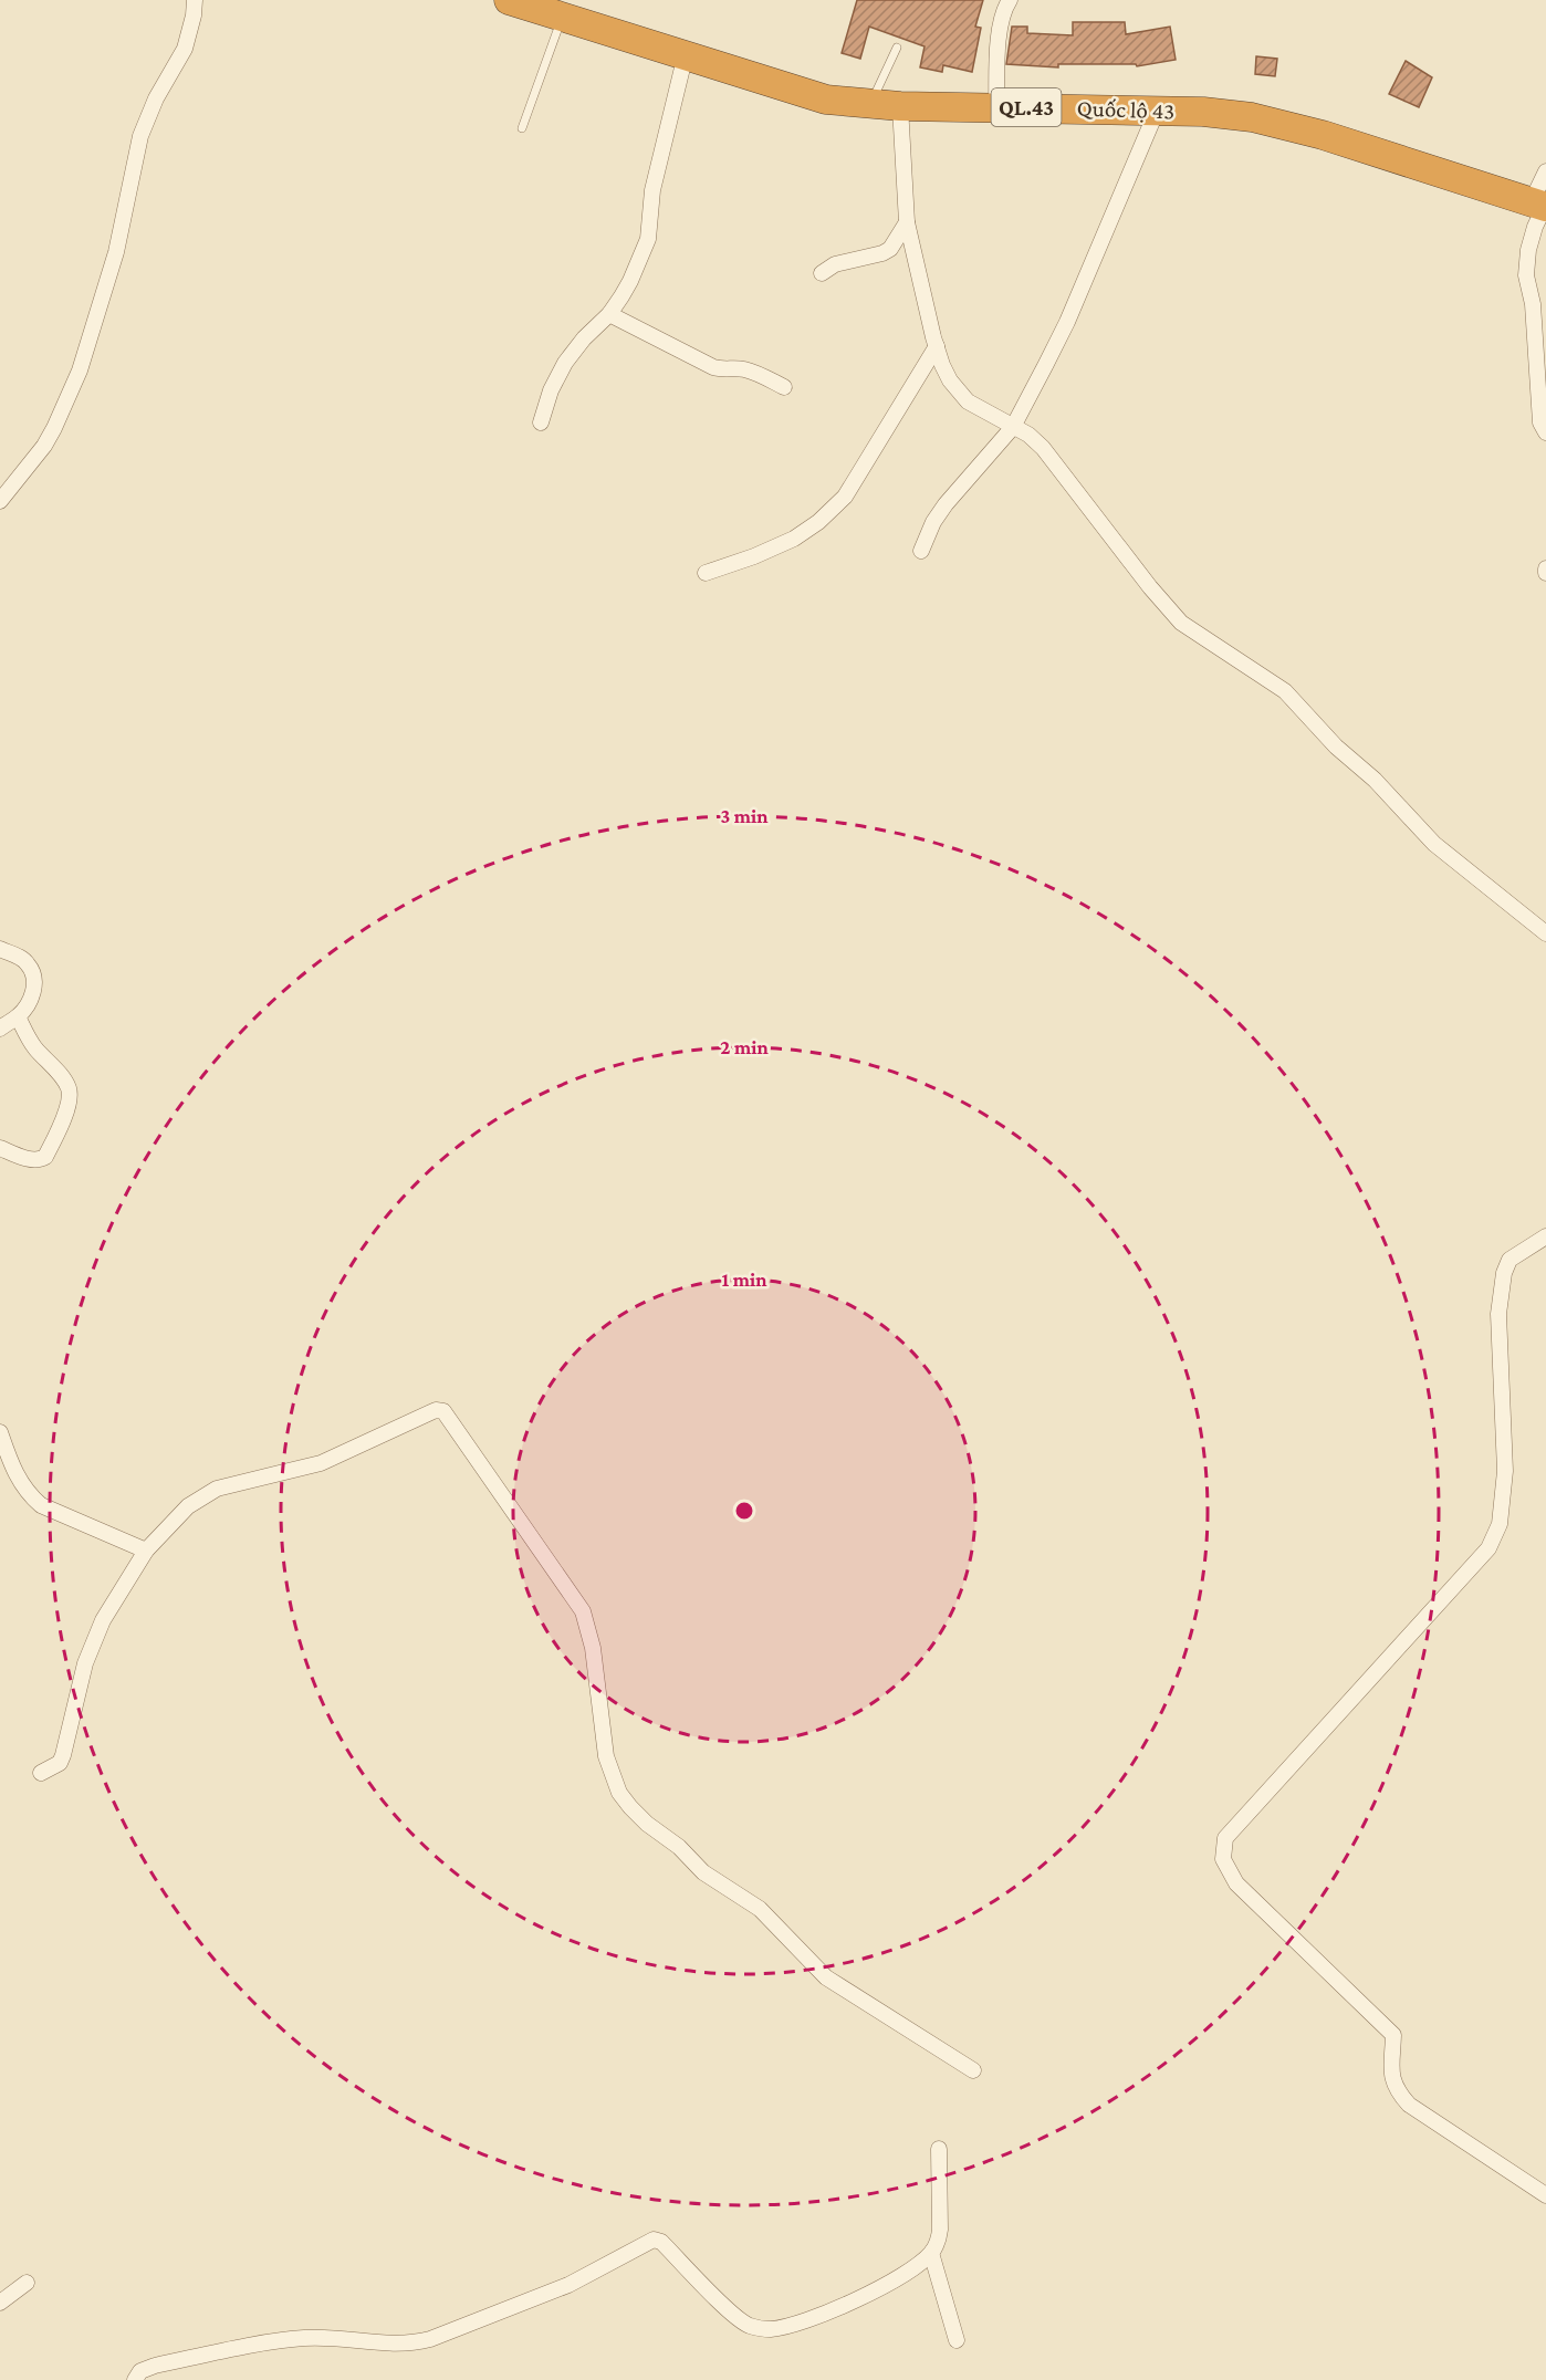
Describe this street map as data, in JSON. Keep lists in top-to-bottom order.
{
  "streets": {
    "highway": ["QL.43", "Quốc lộ 43"]
  },
  "rings": ["3 min", "2 min", "1 min"]
}
